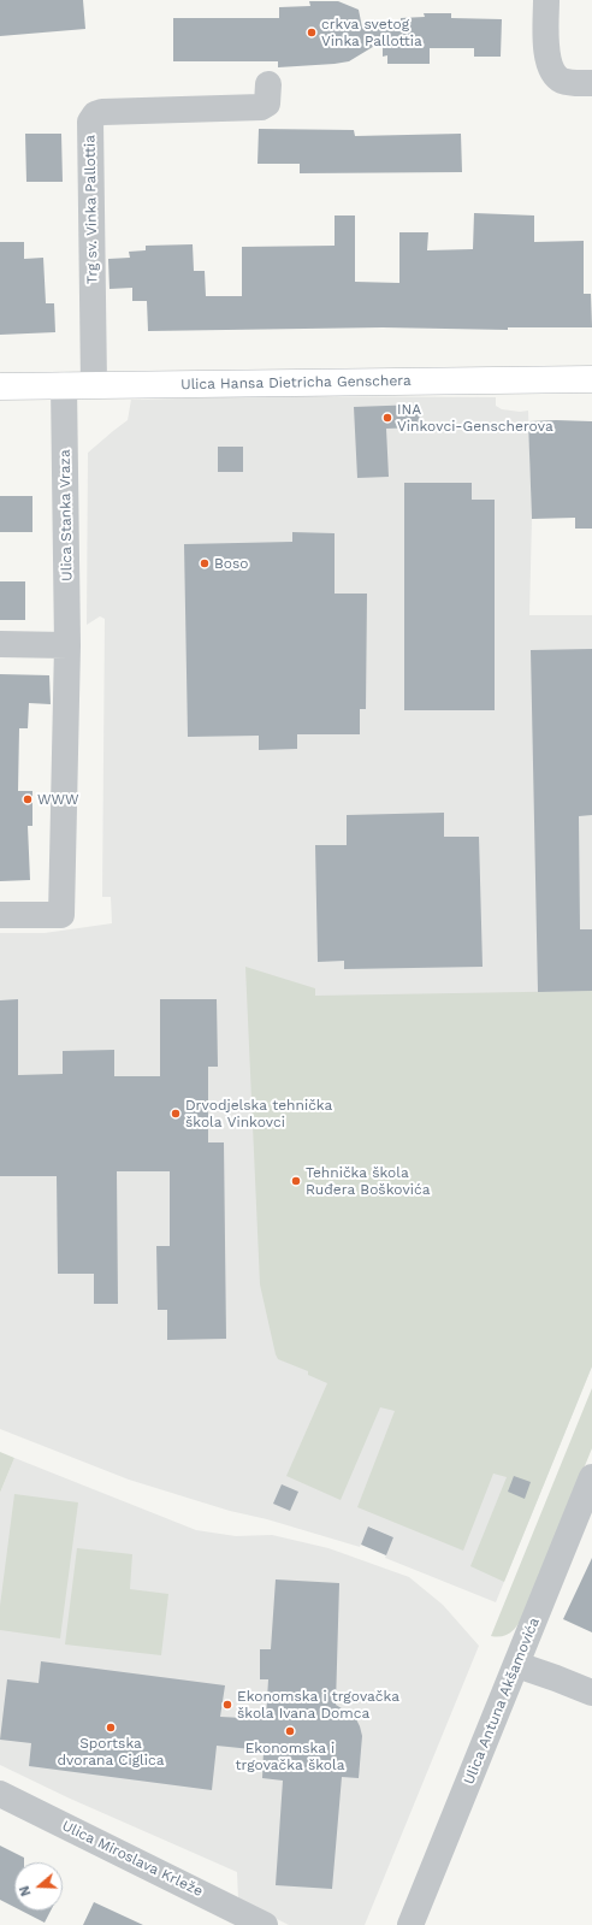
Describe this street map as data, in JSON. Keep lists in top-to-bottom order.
{
  "streets": {
    "main road": ["Ulica Hansa Dietricha Genschera"],
    "street": [
      "Trg sv. Vinka Pallottia",
      "Ulica Stanka Vraza",
      "Ulica Antuna Akšamovića",
      "Ulica Miroslava Krleže"
    ]
  },
  "crossings": [
    ["Trg sv. Vinka Pallottia", "Ulica Hansa Dietricha Genschera"],
    ["Ulica Hansa Dietricha Genschera", "Ulica Stanka Vraza"]
  ],
  "places": [
    "crkva svetog Vinka Pallottia",
    "INA Vinkovci-Genscherova",
    "Boso",
    "WWW",
    "Drvodjelska tehnička škola Vinkovci",
    "Tehnička škola Ruđera Boškovića",
    "Ekonomska i trgovačka škola Ivana Domca",
    "Sportska dvorana Ciglica",
    "Ekonomska i trgovačka škola"
  ],
  "north": "left"
}
